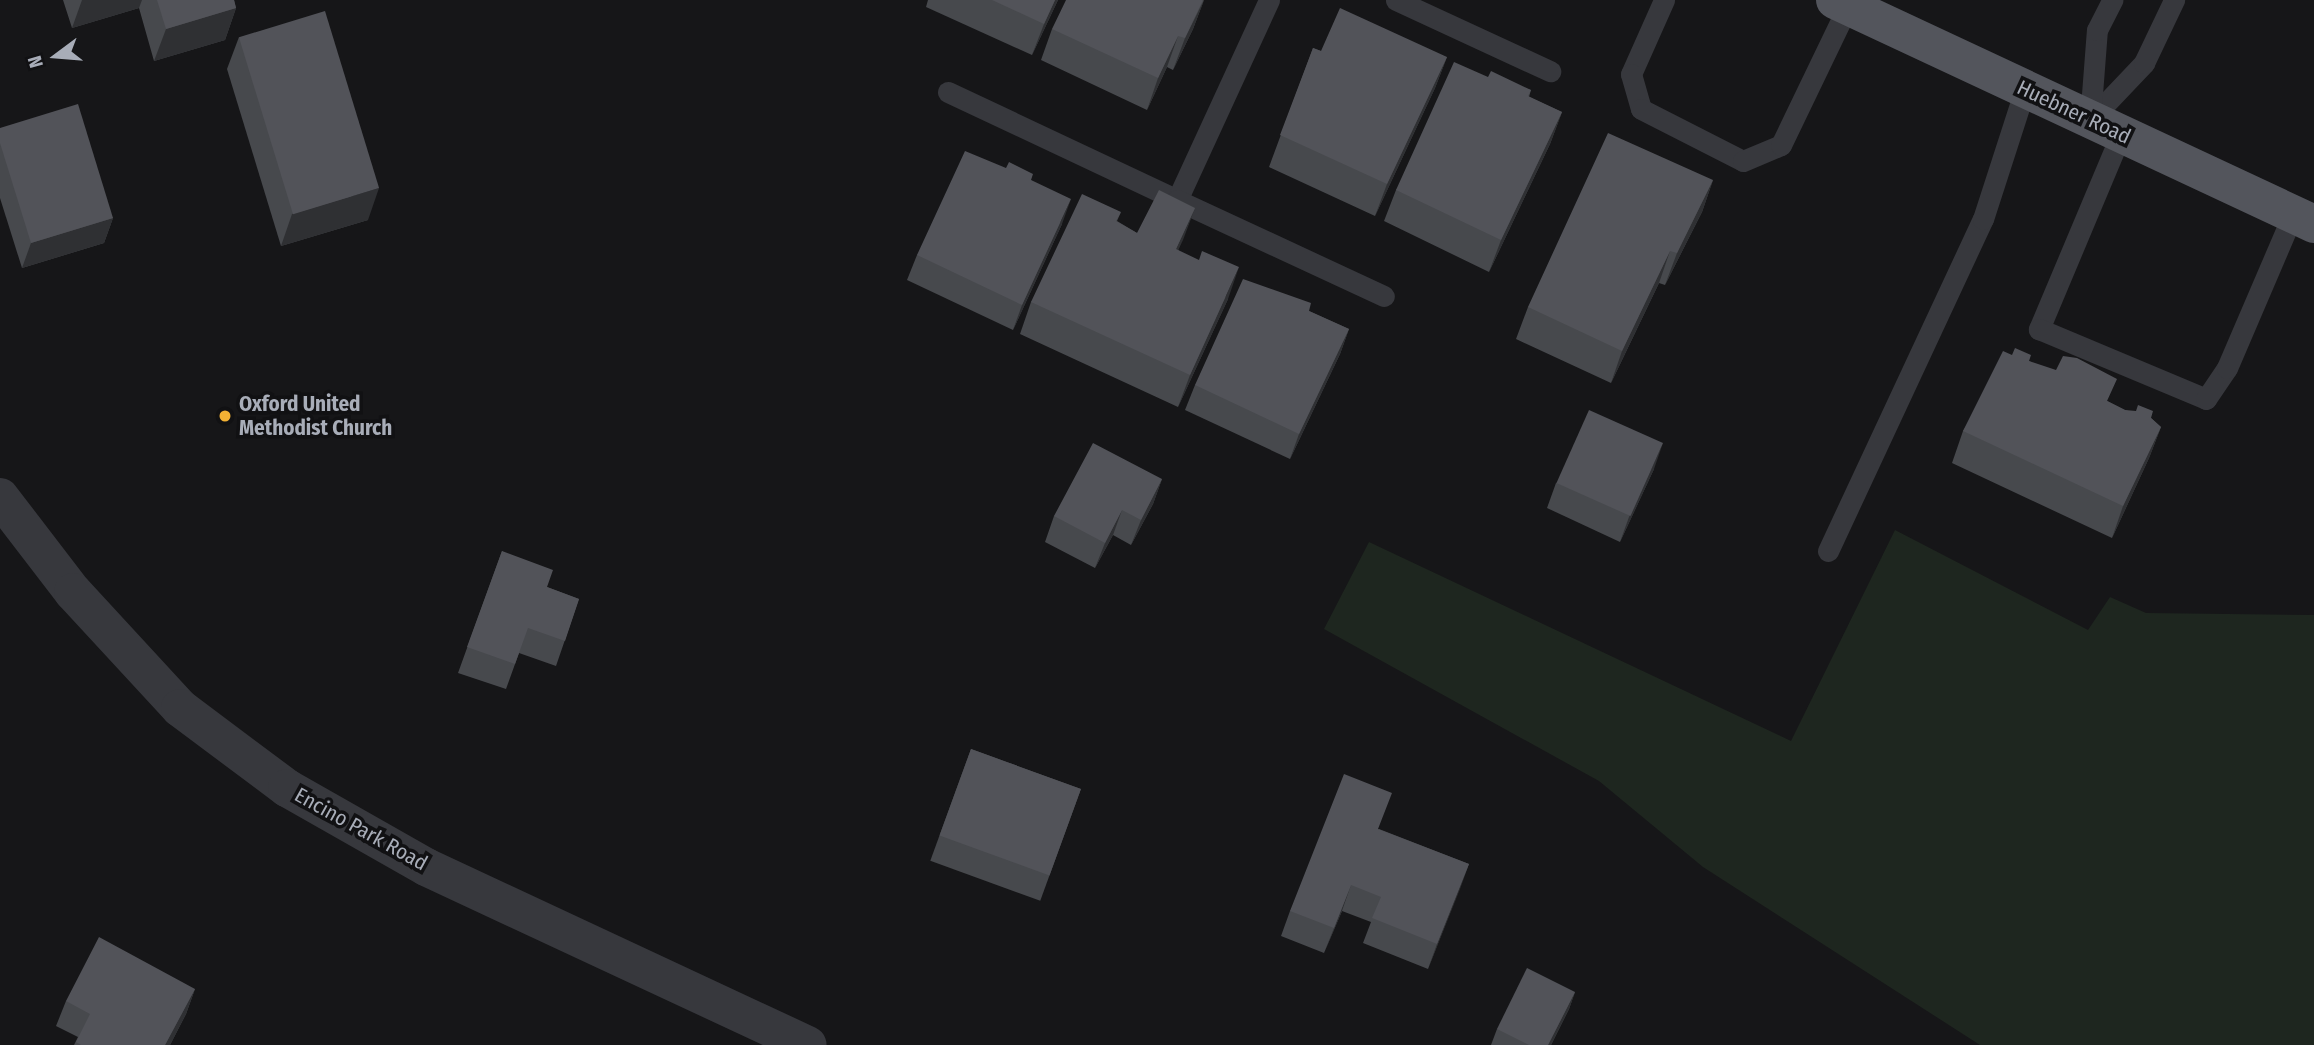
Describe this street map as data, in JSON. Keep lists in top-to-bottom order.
{
  "streets": {
    "main road": ["Huebner Road"],
    "street": ["Encino Park Road"]
  },
  "places": ["Oxford United Methodist Church"],
  "north": "left"
}
